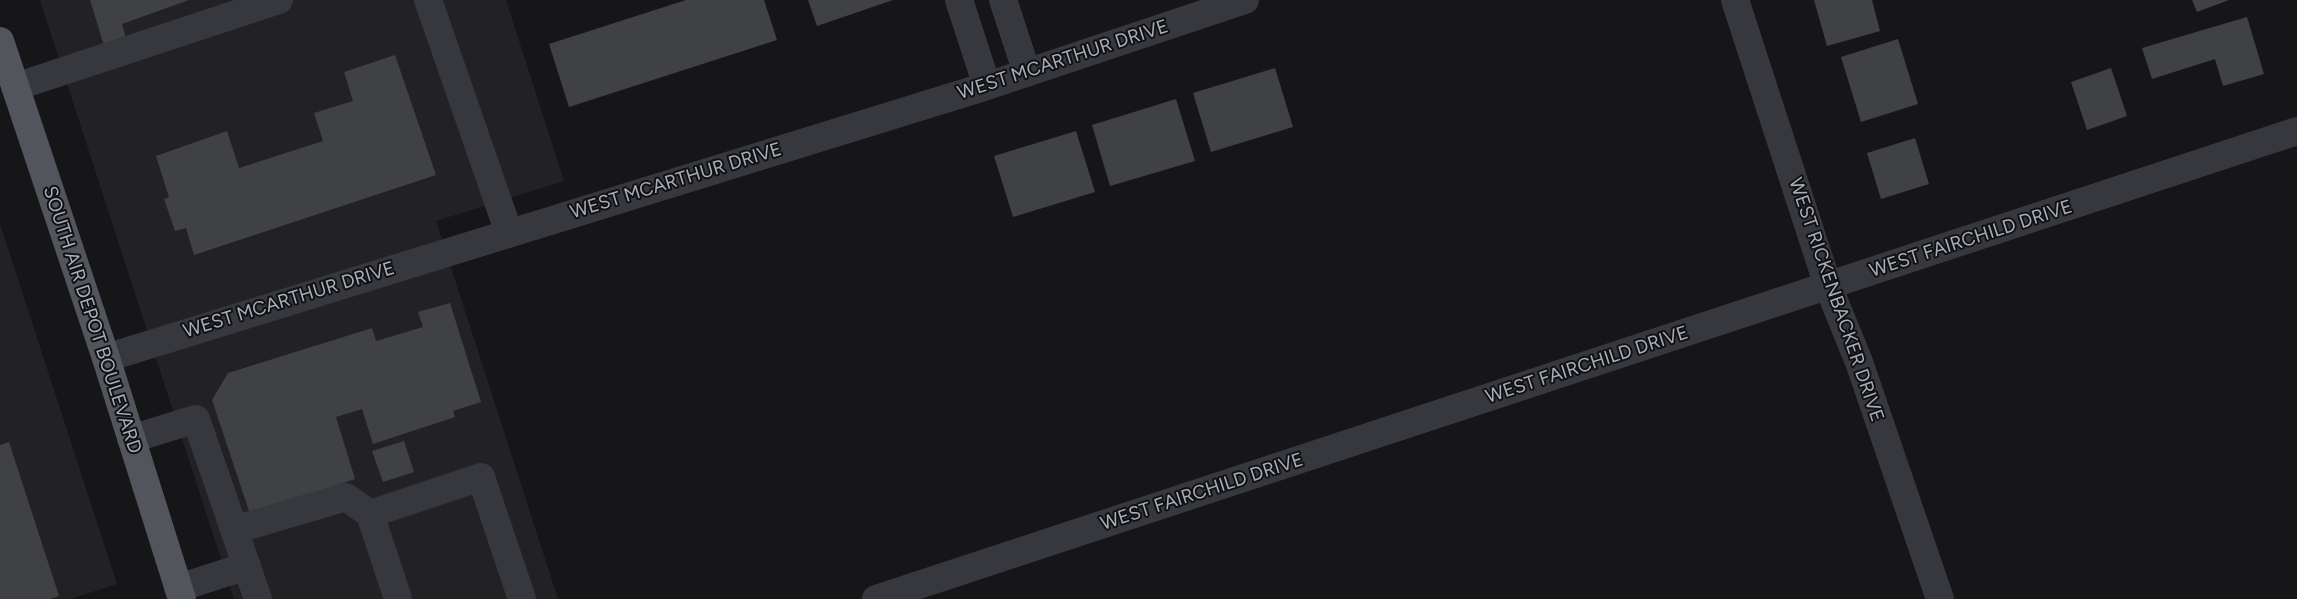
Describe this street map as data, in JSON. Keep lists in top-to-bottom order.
{
  "streets": {
    "main road": ["SOUTH AIR DEPOT BOULEVARD"],
    "street": ["WEST MCARTHUR DRIVE", "WEST FAIRCHILD DRIVE", "WEST RICKENBACKER DRIVE"]
  },
  "crossings": [
    ["WEST MCARTHUR DRIVE", "SOUTH AIR DEPOT BOULEVARD"],
    ["WEST FAIRCHILD DRIVE", "WEST RICKENBACKER DRIVE"]
  ]
}
